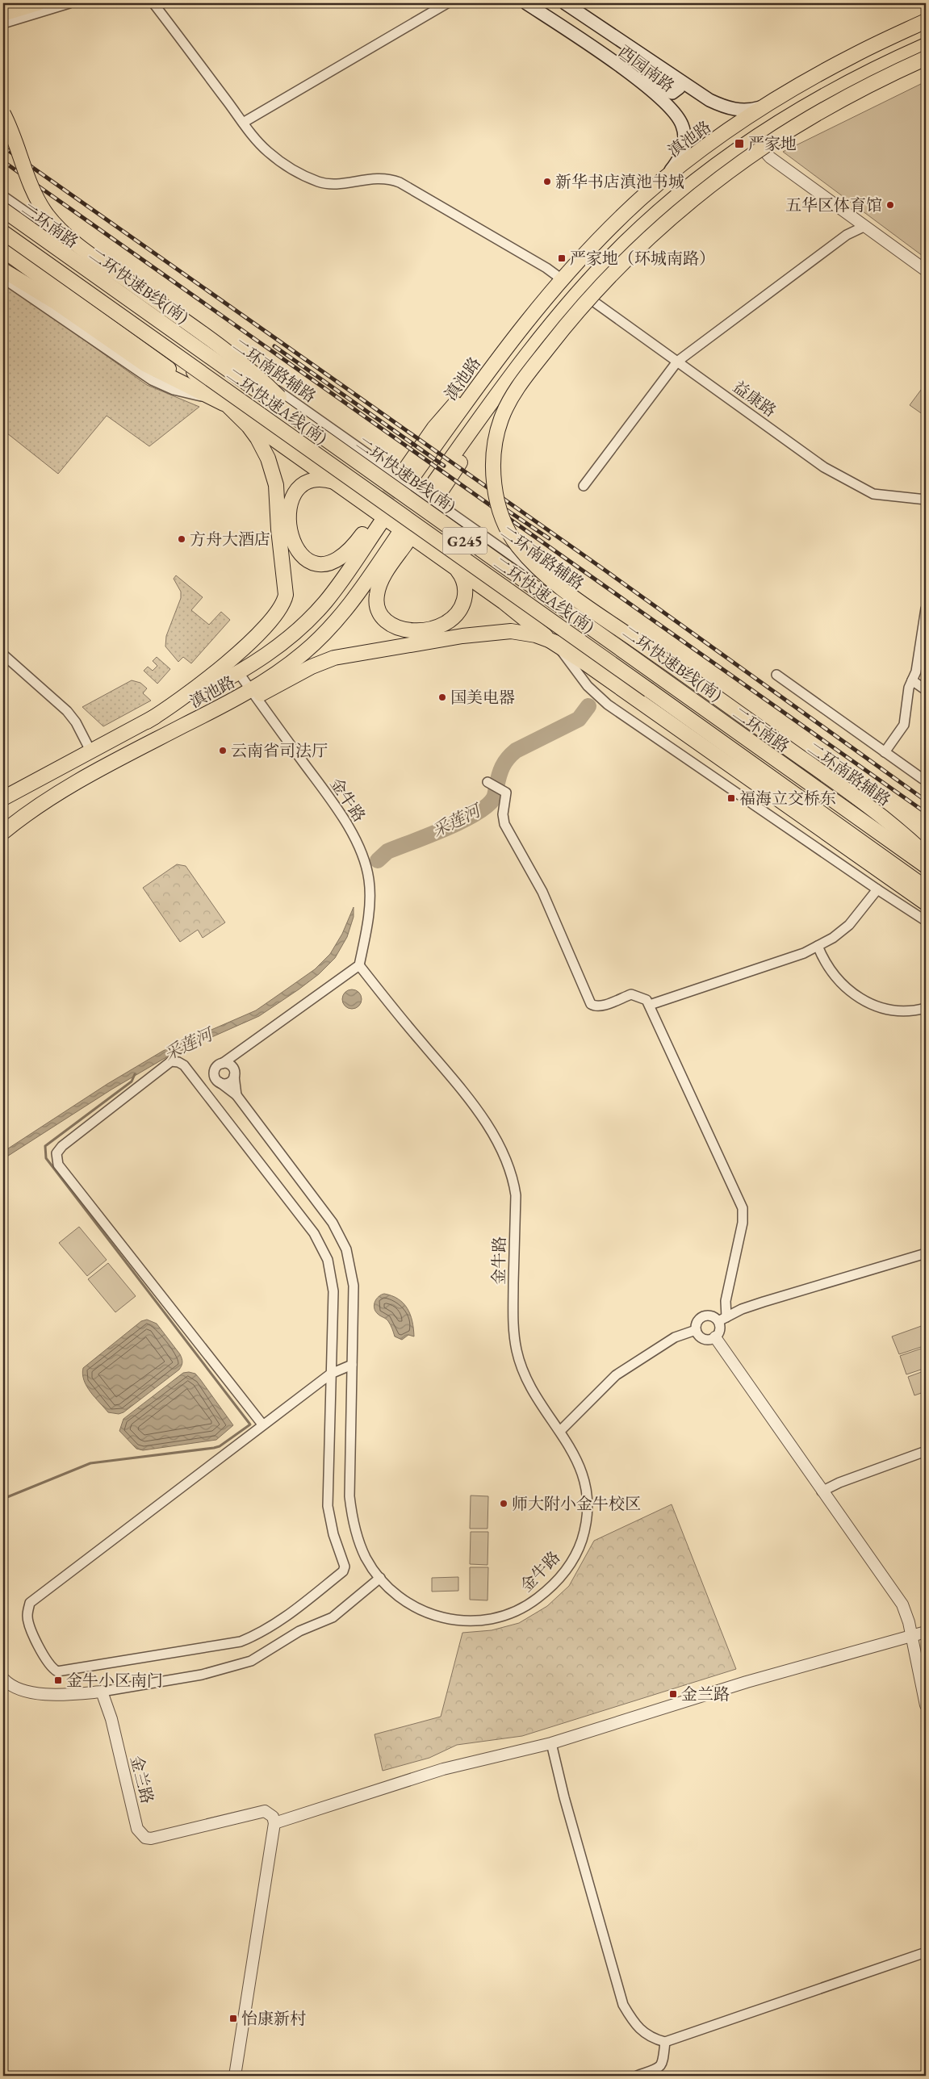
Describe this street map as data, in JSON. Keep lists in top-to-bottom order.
{
  "streets": {
    "main road": [
      "西园南路",
      "滇池路",
      "二环南路",
      "二环快速B线(南)",
      "二环快速A线(南)",
      "G245"
    ],
    "street": [
      "二环南路辅路",
      "益康路",
      "金牛路",
      "金兰路"
    ]
  },
  "crossings": [
    ["西园南路", "滇池路"],
    ["滇池路", "金牛路"],
    ["二环南路", "二环快速B线(南)"]
  ],
  "water": ["采莲河"],
  "places": {
    "transit": [
      "严家地",
      "严家地（环城南路）",
      "福海立交桥东",
      "金牛小区南门",
      "金兰路",
      "怡康新村"
    ],
    "other": [
      "新华书店滇池书城",
      "五华区体育馆",
      "方舟大酒店",
      "国美电器",
      "云南省司法厅",
      "师大附小金牛校区"
    ]
  }
}
